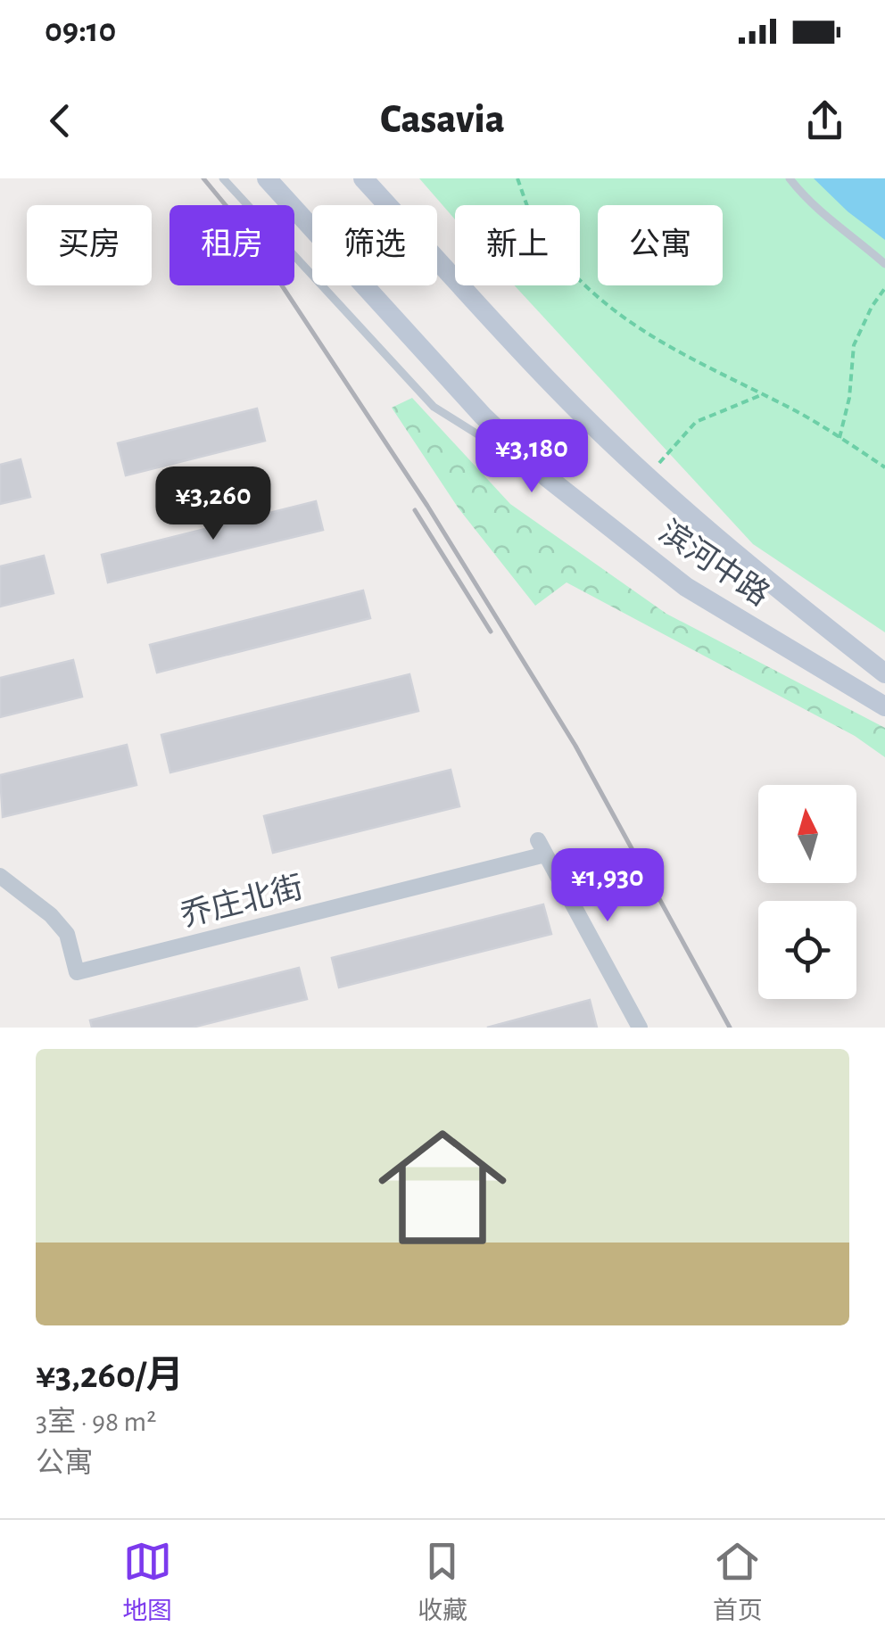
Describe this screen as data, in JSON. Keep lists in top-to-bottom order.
{
  "streets": {
    "main road": ["滨河中路"],
    "street": ["乔庄北街"]
  },
  "north": "top",
  "page": {
    "status": "09:10",
    "header": "Casavia",
    "chip": [
      "买房",
      "租房",
      "筛选",
      "新上",
      "公寓"
    ],
    "price": ["¥3,180", "¥3,260", "¥1,930"],
    "list": [
      {
        "name": "¥3,260/月",
        "note": "3室 · 98 m² · 公寓"
      }
    ],
    "tabs": ["地图", "收藏", "首页"]
  }
}
